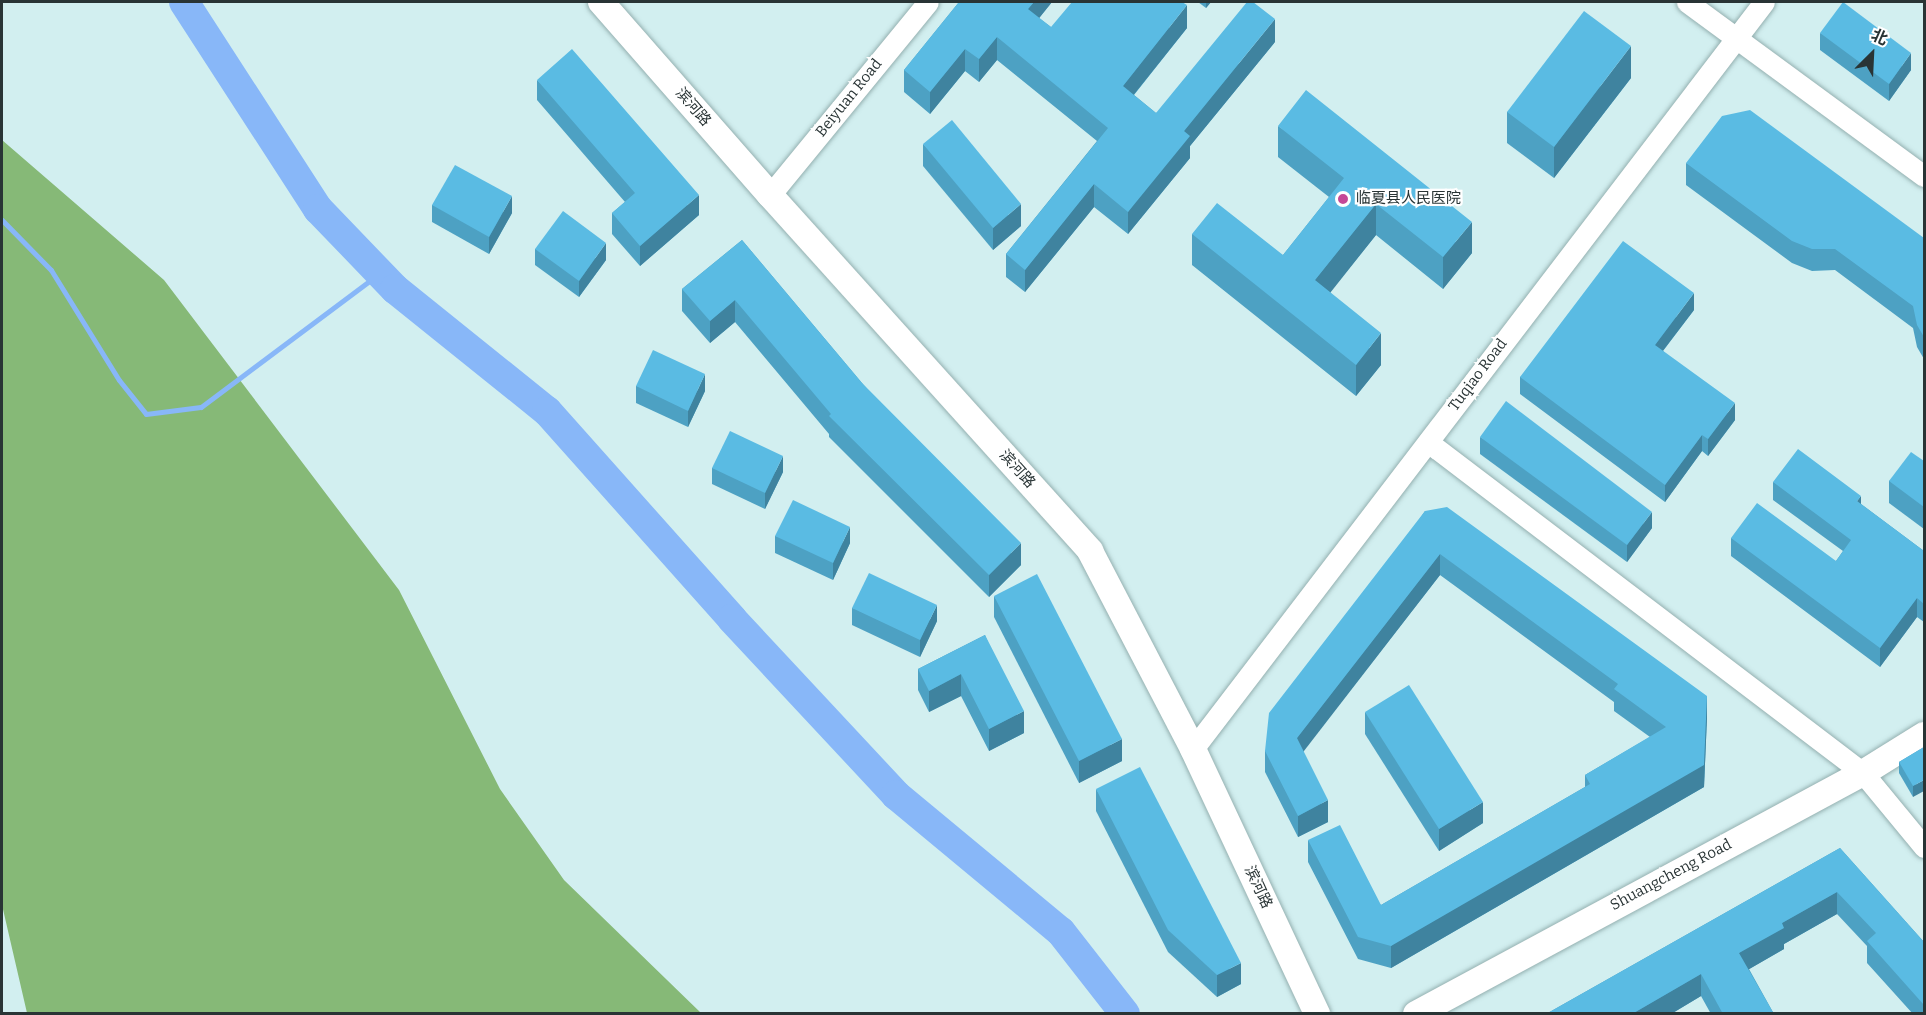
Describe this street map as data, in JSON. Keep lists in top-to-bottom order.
{
  "streets": {
    "main road": ["滨河路", "Shuangcheng Road"],
    "street": ["Beiyuan Road", "Tuqiao Road"]
  },
  "crossings": [
    ["Beiyuan Road", "滨河路"],
    ["滨河路", "Tuqiao Road"]
  ],
  "places": ["临夏县人民医院"],
  "north": "top right"
}
